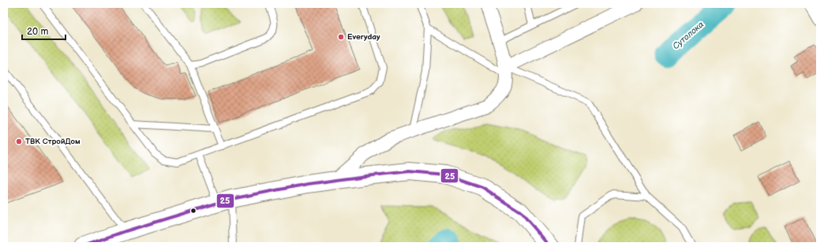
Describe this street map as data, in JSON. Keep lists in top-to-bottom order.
{
  "water": ["Сутолока"],
  "places": ["Everyday", "ТВК СтройДом"],
  "lines": ["transit line 25"],
  "scale_bar": "20 m"
}
